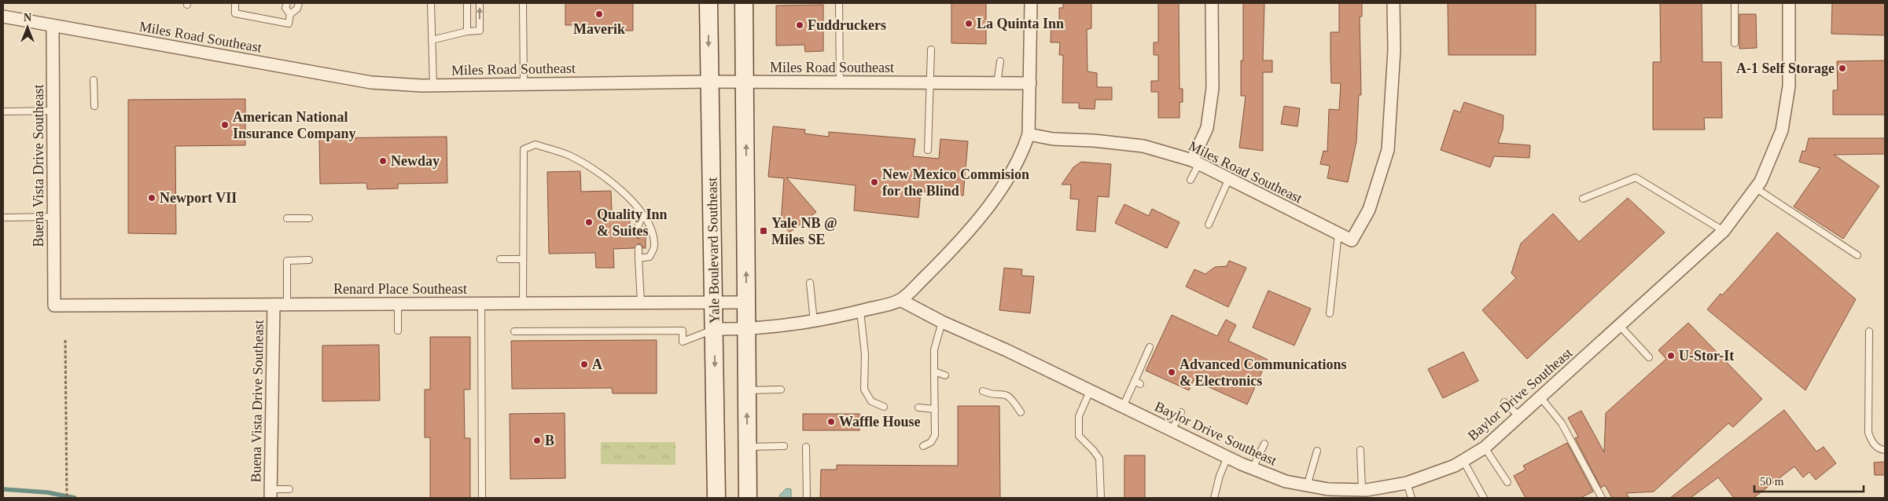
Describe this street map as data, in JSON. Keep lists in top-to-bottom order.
{
  "streets": {
    "main road": ["Yale Boulevard Southeast"],
    "street": [
      "Miles Road Southeast",
      "Buena Vista Drive Southeast",
      "Renard Place Southeast",
      "Baylor Drive Southeast"
    ]
  },
  "crossings": [
    ["Miles Road Southeast", "Buena Vista Drive Southeast"],
    ["Miles Road Southeast", "Yale Boulevard Southeast"],
    ["Buena Vista Drive Southeast", "Renard Place Southeast"],
    ["Yale Boulevard Southeast", "Renard Place Southeast"]
  ],
  "places": {
    "other": [
      "Maverik",
      "La Quinta Inn",
      "Fuddruckers",
      "A-1 Self Storage",
      "American National Insurance Company",
      "Newday",
      "New Mexico Commision for the Blind",
      "Newport VII",
      "Quality Inn & Suites",
      "U-Stor-It",
      "A",
      "Advanced Communications & Electronics",
      "Waffle House",
      "B"
    ],
    "transit": ["Yale NB @ Miles SE"]
  },
  "scale_bar": "50 m",
  "north": "top"
}
